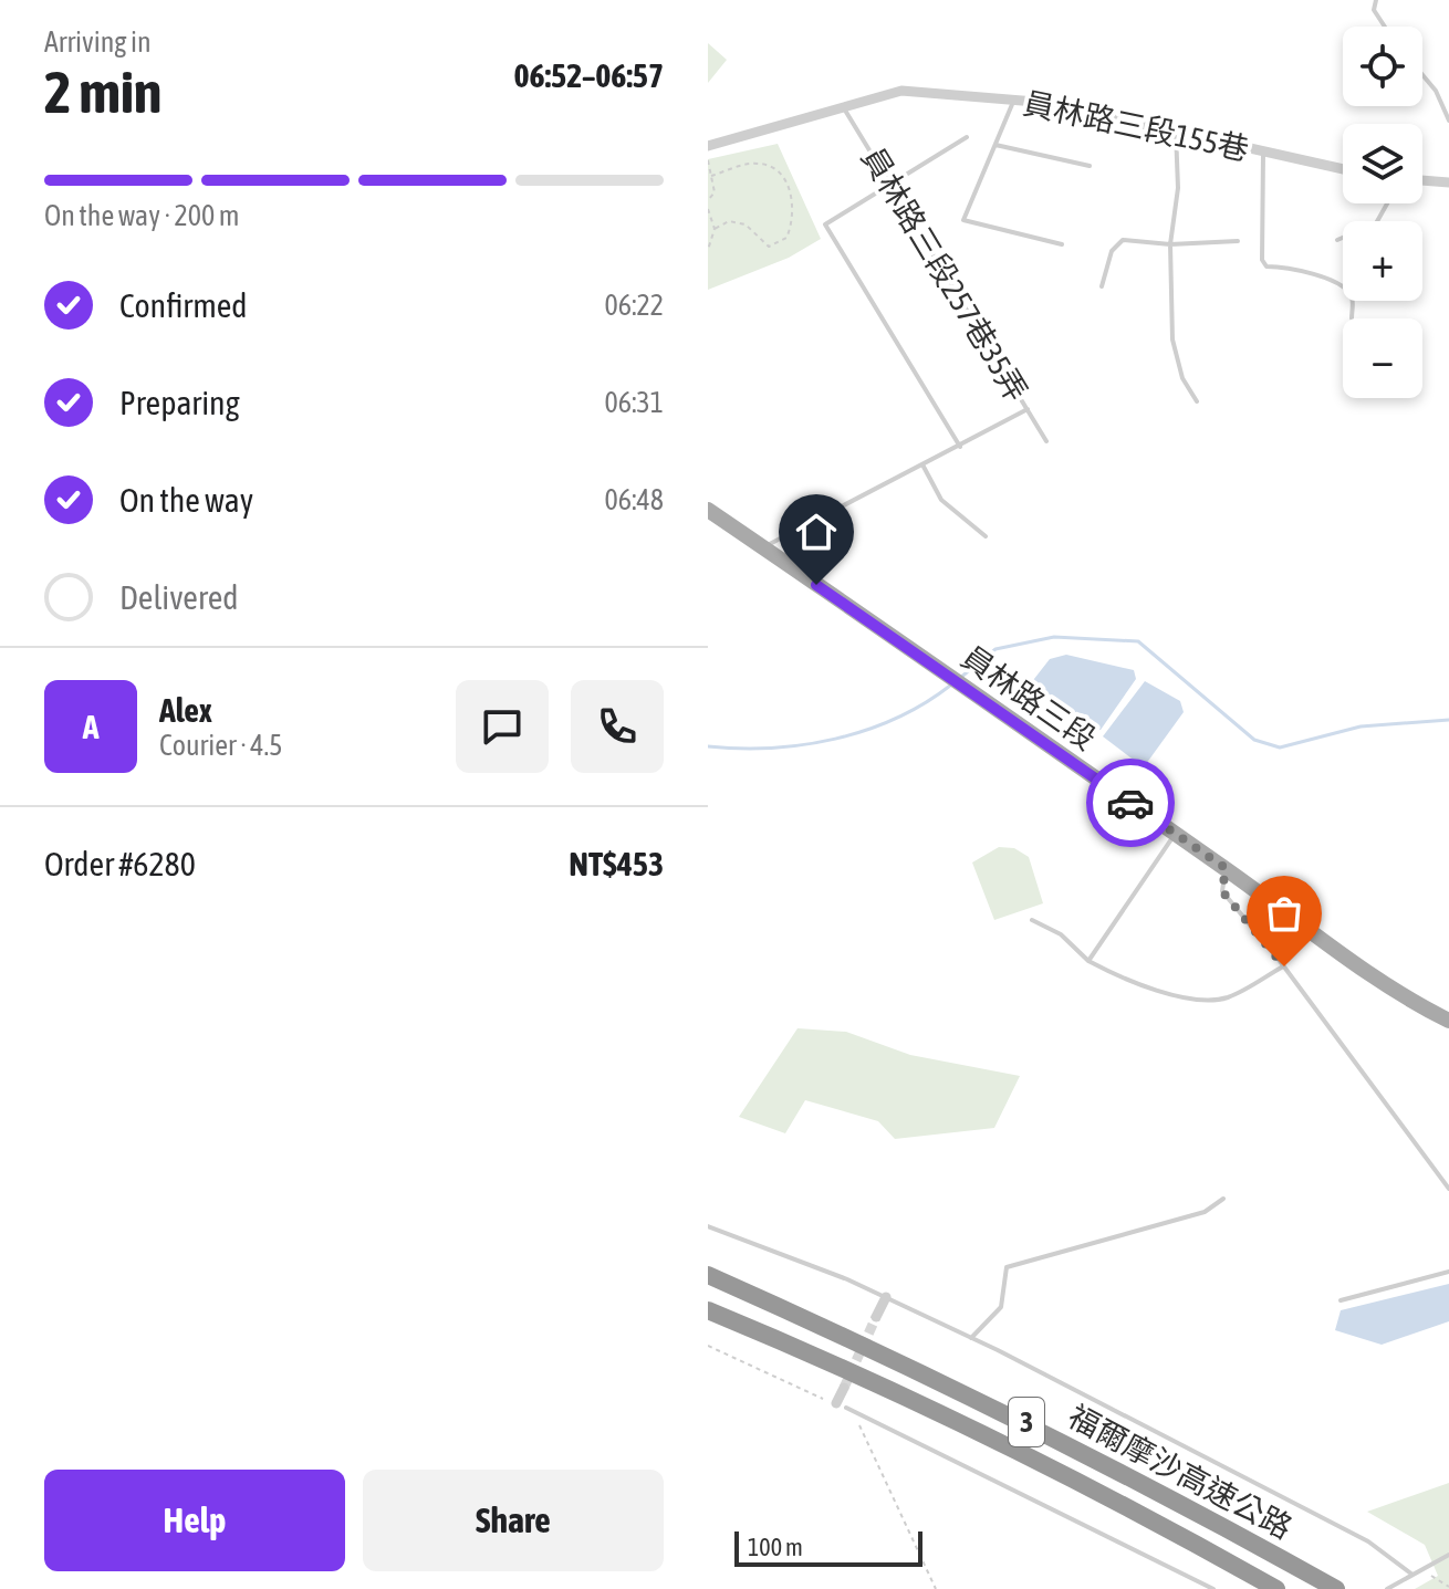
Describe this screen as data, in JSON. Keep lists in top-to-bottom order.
{
  "streets": {
    "highway": ["3", "福爾摩沙高速公路"],
    "main road": ["員林路三段"],
    "street": ["員林路三段155巷"],
    "lane": ["員林路三段257巷35弄"]
  },
  "crossings": [
    ["員林路三段155巷", "員林路三段257巷35弄"]
  ],
  "scale_bar": "100 m",
  "page": {
    "heading": ["2 min", "Arriving in", "06:52–06:57"],
    "panel": [
      "Alex",
      "Courier · 4.5",
      "Order #6280",
      "NT$453"
    ],
    "map_buttons": ["+", "−"],
    "bar": "On the way · 200 m",
    "list": [
      ["Confirmed", "06:22"],
      ["Preparing", "06:31"],
      ["On the way", "06:48"],
      "Delivered"
    ],
    "round": "A",
    "buttons": ["Help", "Share"],
    "scale": "100 m"
  }
}
